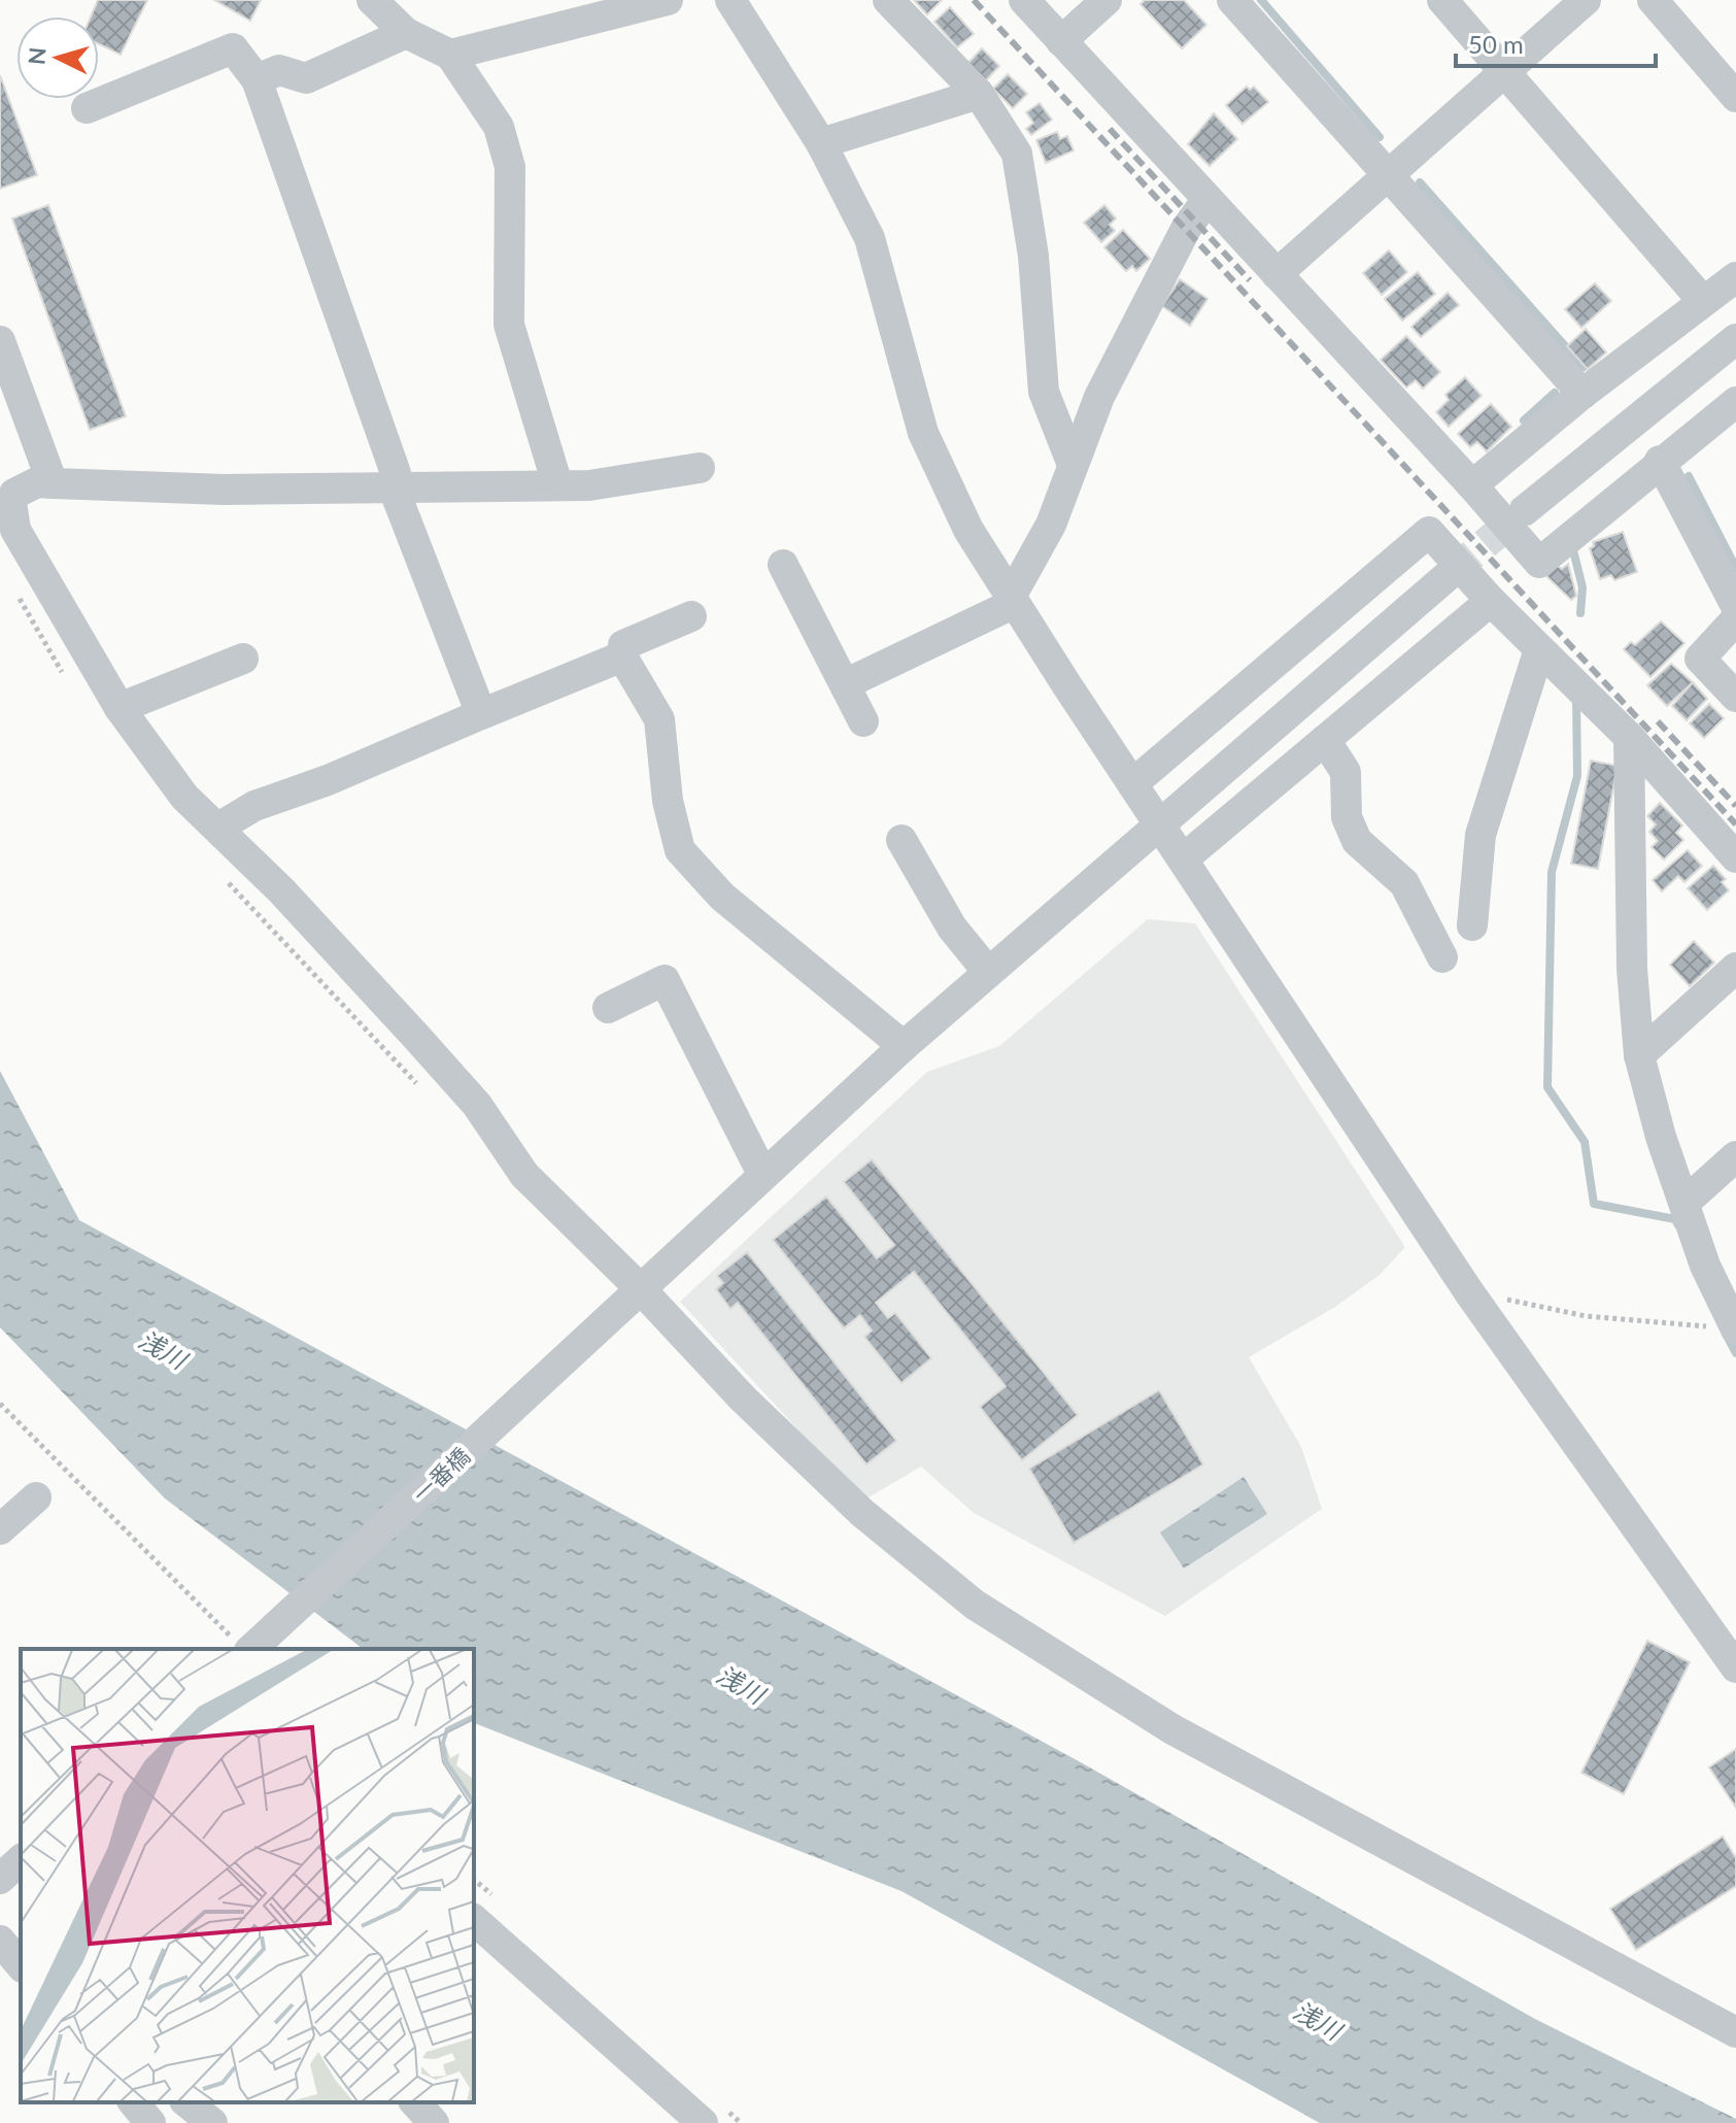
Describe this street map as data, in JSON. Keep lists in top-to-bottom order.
{
  "streets": {
    "street": ["一番橋"]
  },
  "water": ["浅川"],
  "scale_bar": "50 m",
  "north": "left"
}
